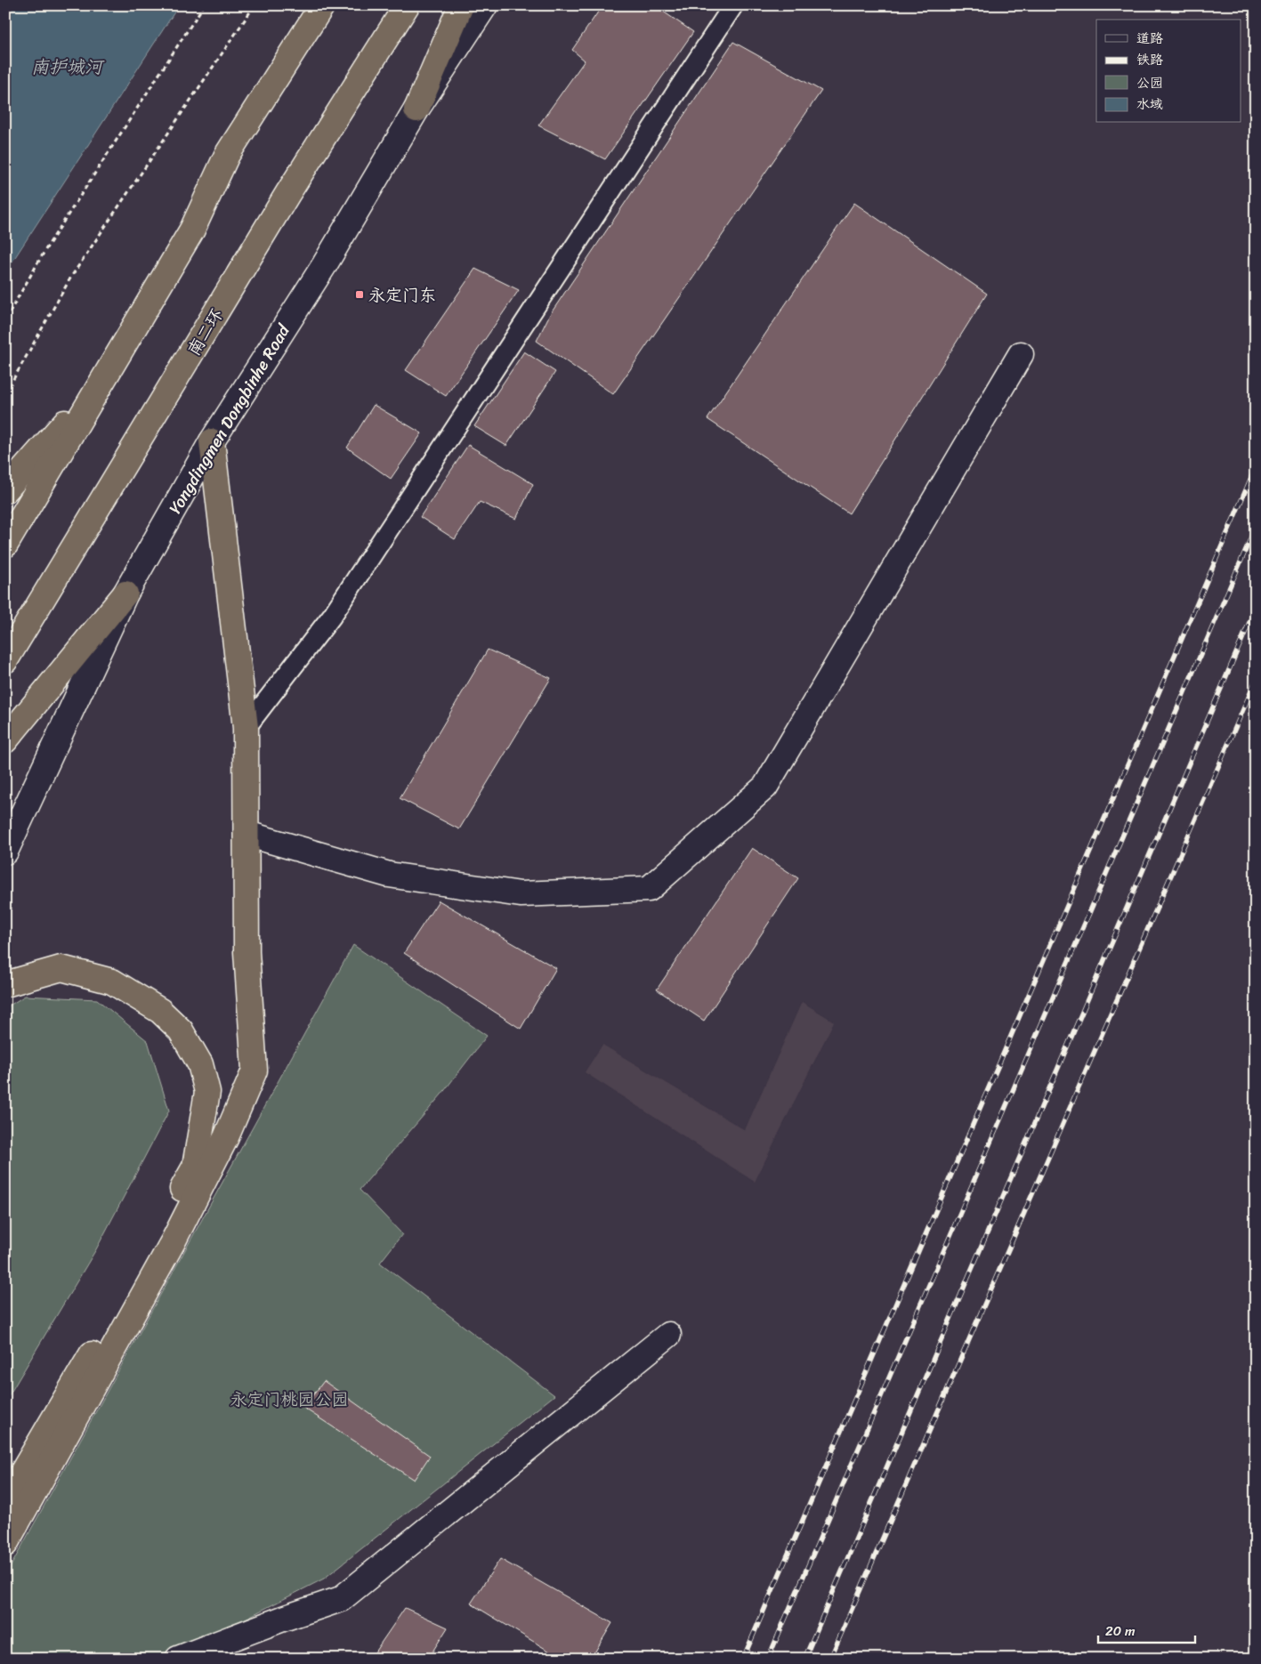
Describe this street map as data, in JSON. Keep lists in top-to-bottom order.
{
  "streets": {
    "highway": ["南二环"],
    "street": ["Yongdingmen Dongbinhe Road"]
  },
  "water": ["南护城河"],
  "parks": ["永定门桃园公园"],
  "places": {
    "transit": ["永定门东"]
  },
  "legend": [
    "道路",
    "铁路",
    "公园",
    "水域"
  ],
  "scale_bar": "20 m"
}
